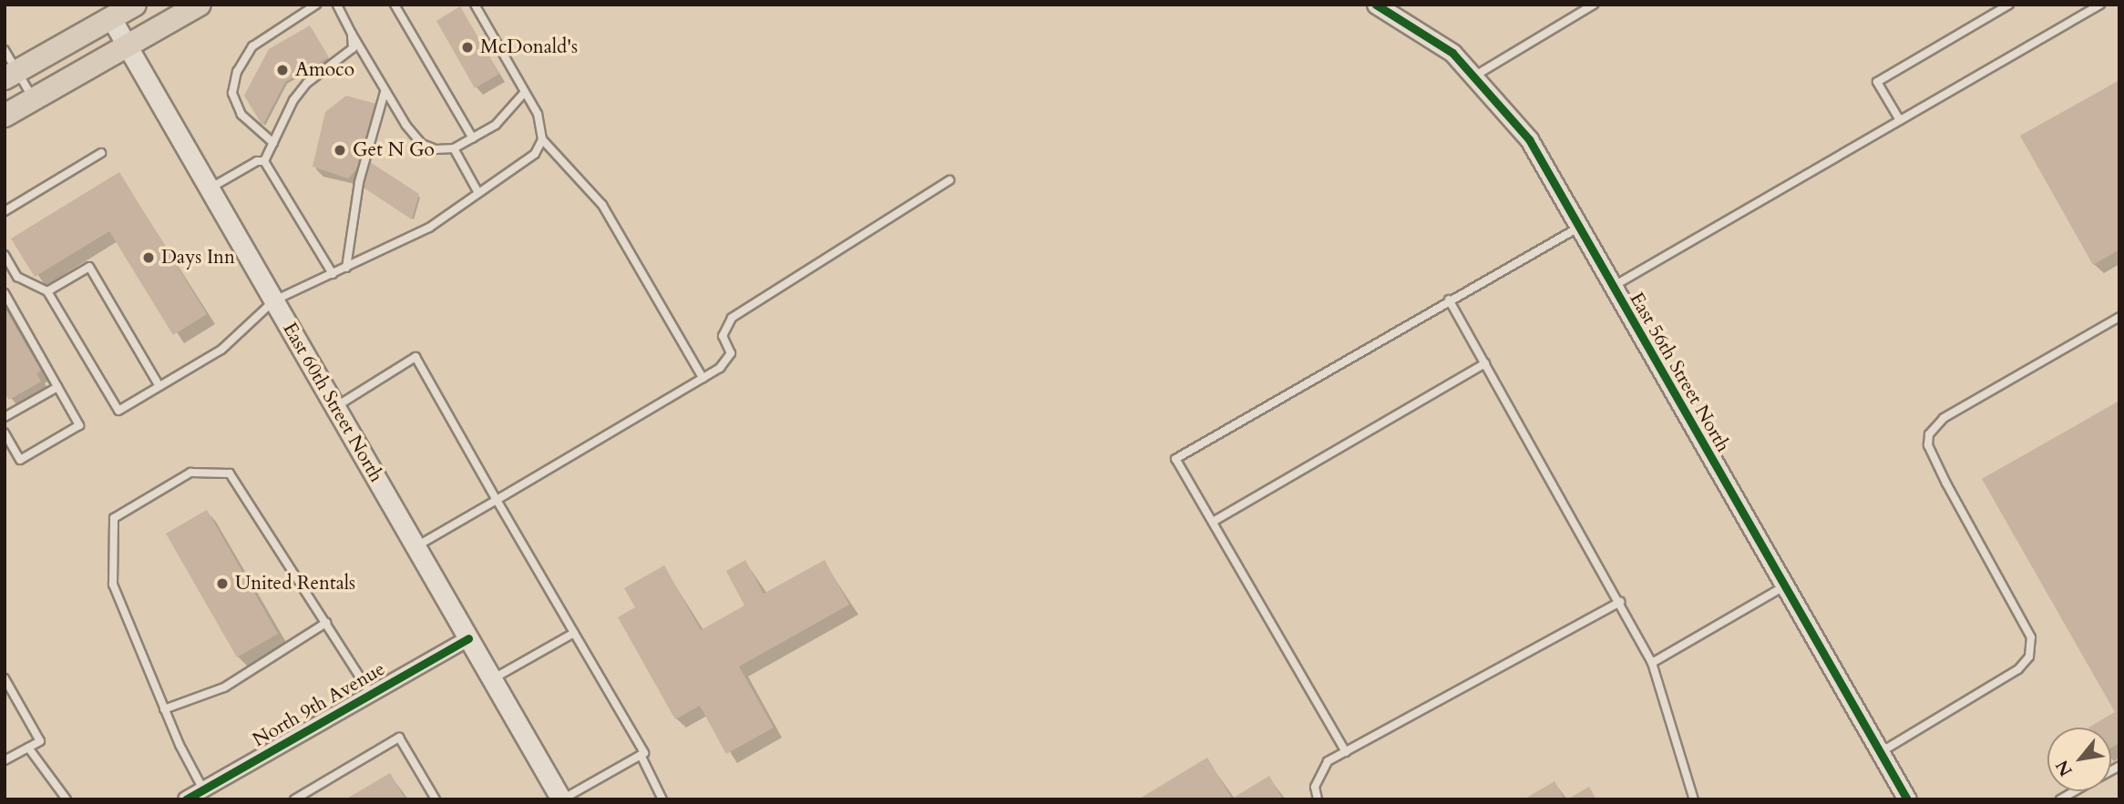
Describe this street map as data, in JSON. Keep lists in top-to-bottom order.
{
  "streets": {
    "main road": ["East 60th Street North"],
    "street": ["East 56th Street North", "North 9th Avenue"]
  },
  "crossings": [
    ["East 60th Street North", "North 9th Avenue"]
  ],
  "places": [
    "McDonald's",
    "Amoco",
    "Get N Go",
    "Days Inn",
    "United Rentals"
  ],
  "north": "bottom left"
}
